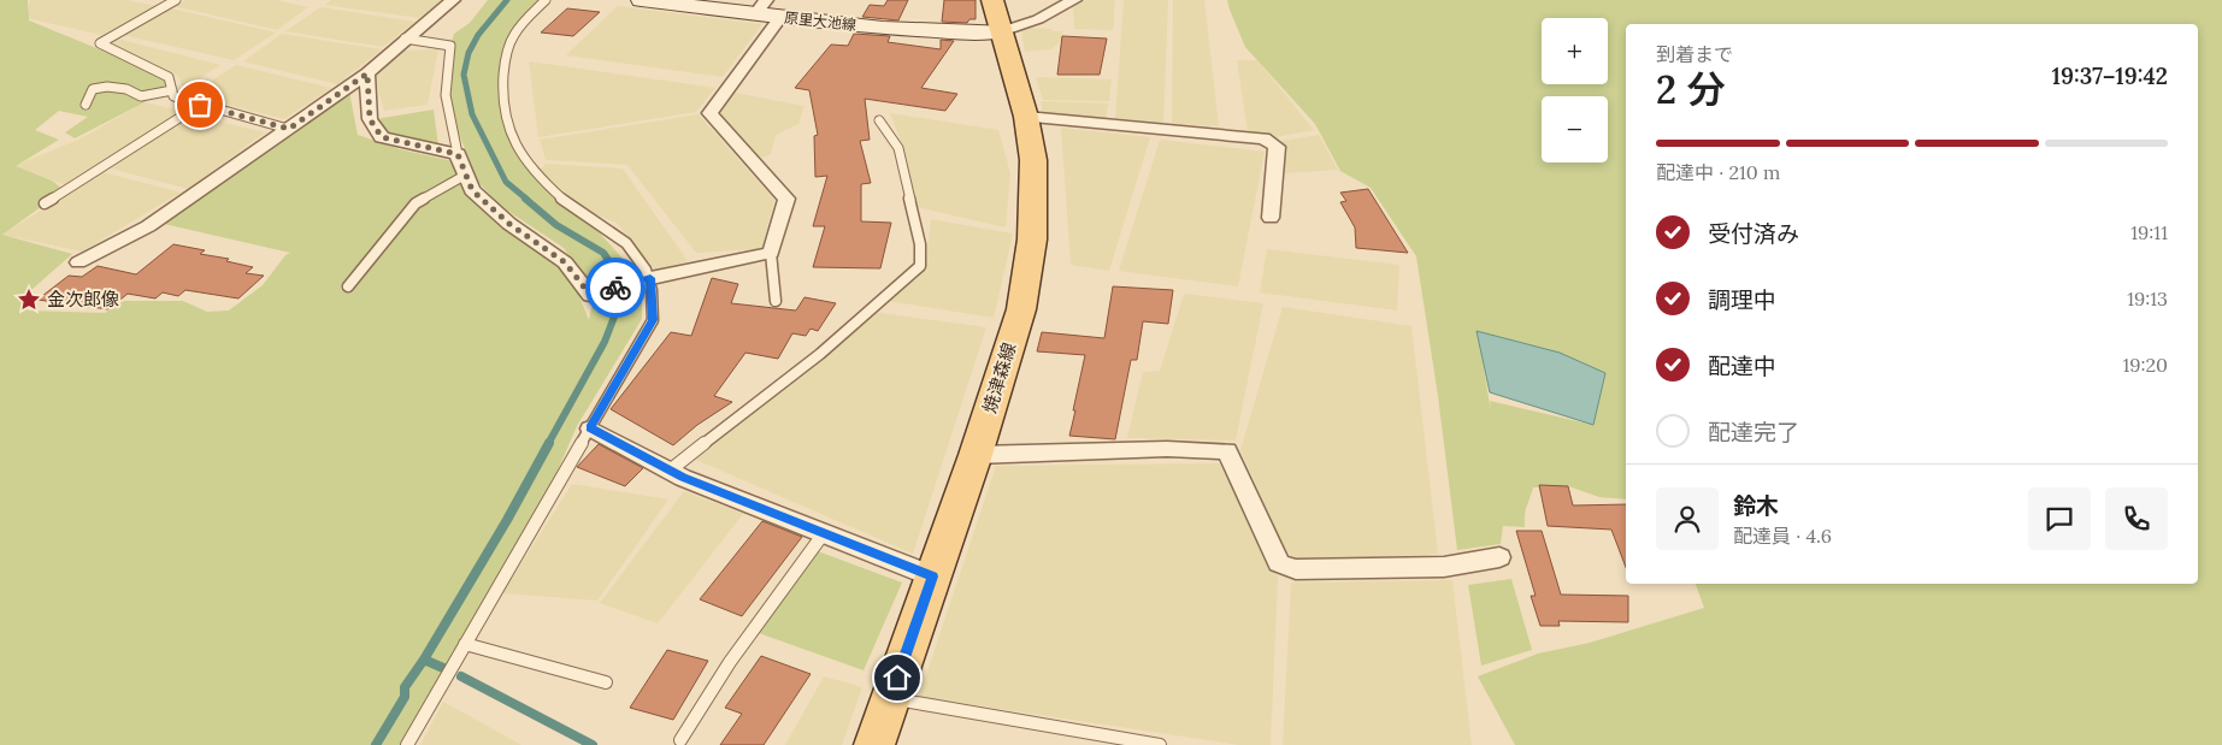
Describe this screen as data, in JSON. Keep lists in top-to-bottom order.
{
  "streets": {
    "main road": ["原里大池線", "焼津森線"]
  },
  "crossings": [
    ["原里大池線", "焼津森線"]
  ],
  "places": {
    "place": ["金次郎像"]
  },
  "page": {
    "map_buttons": ["+", "−"],
    "heading": ["2 分", "到着まで", "19:37–19:42"],
    "panel": ["鈴木", "配達員 · 4.6"],
    "bar": "配達中 · 210 m",
    "list": [
      ["受付済み", "19:11"],
      ["調理中", "19:13"],
      ["配達中", "19:20"],
      "配達完了"
    ]
  }
}
